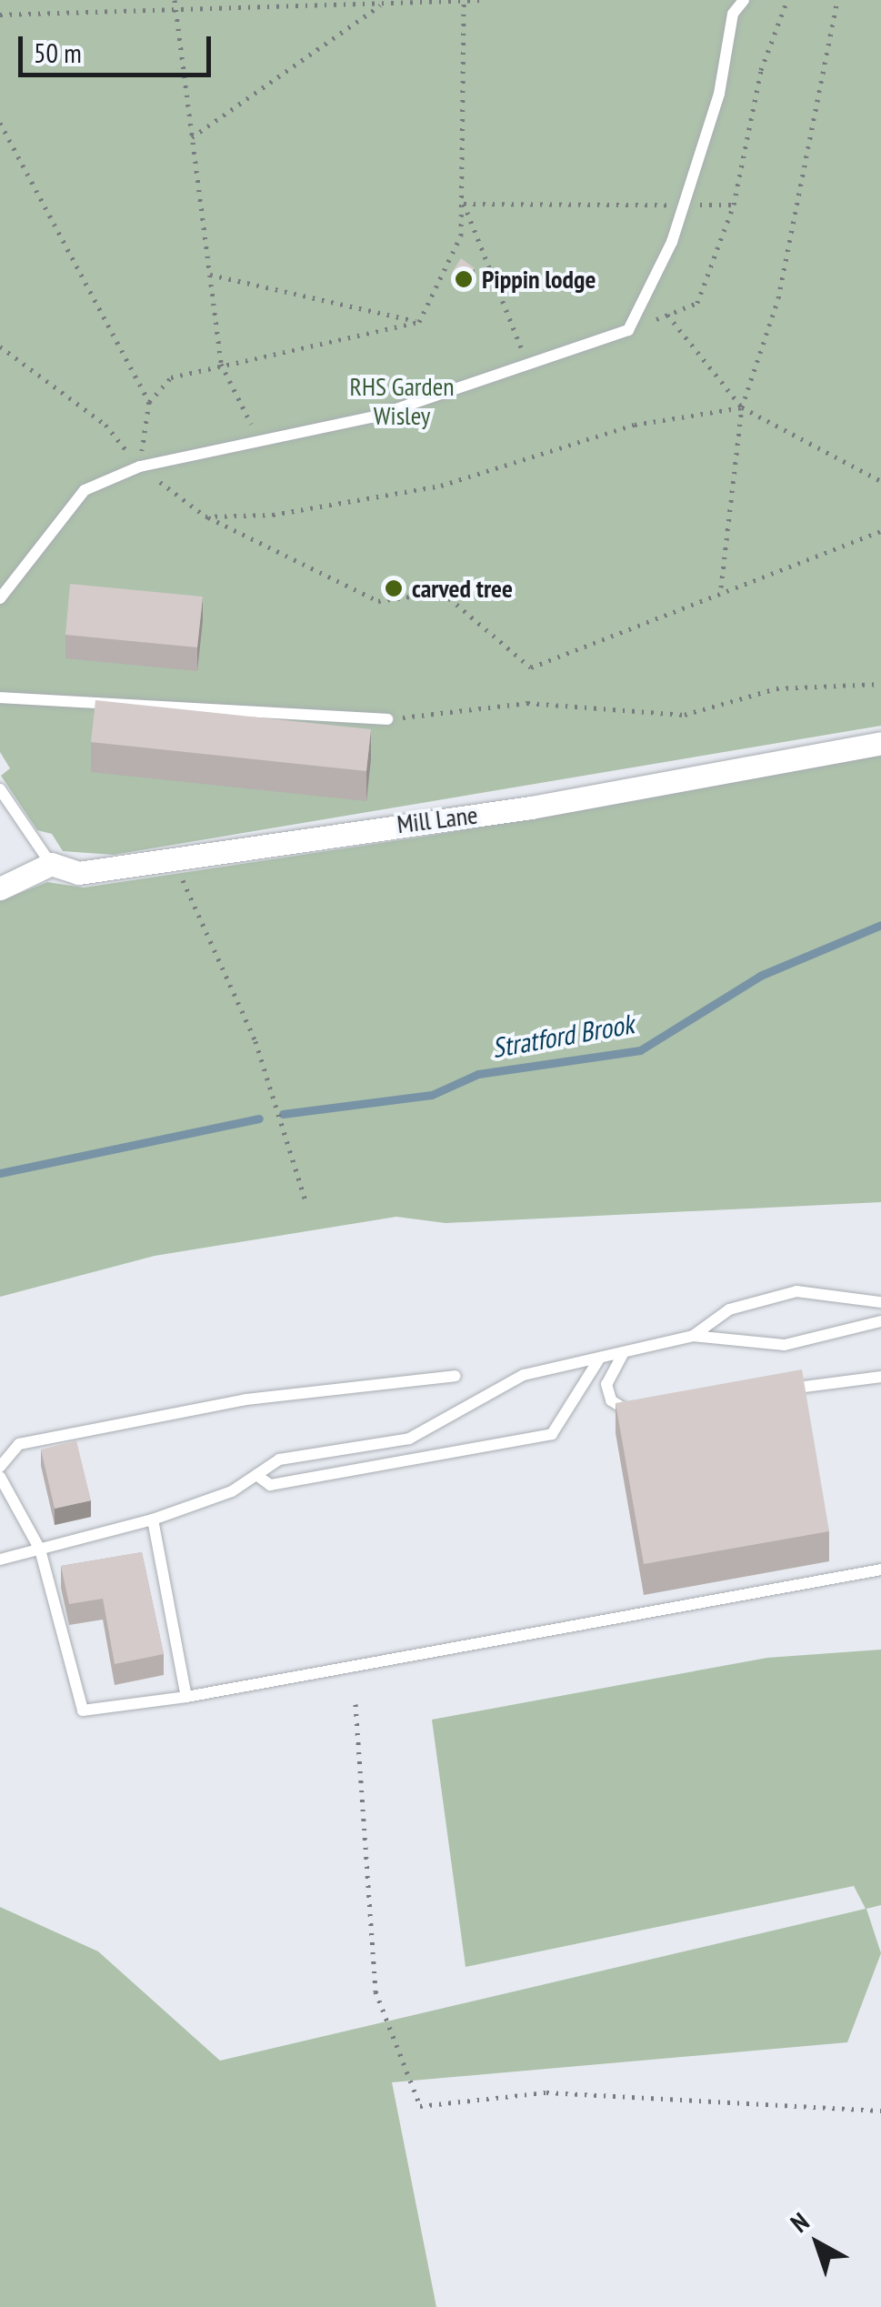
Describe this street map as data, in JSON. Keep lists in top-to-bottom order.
{
  "streets": {
    "street": ["Mill Lane"]
  },
  "water": ["Stratford Brook"],
  "parks": ["RHS Garden Wisley"],
  "places": ["Pippin lodge", "carved tree"],
  "scale_bar": "50 m",
  "north": "top left"
}
